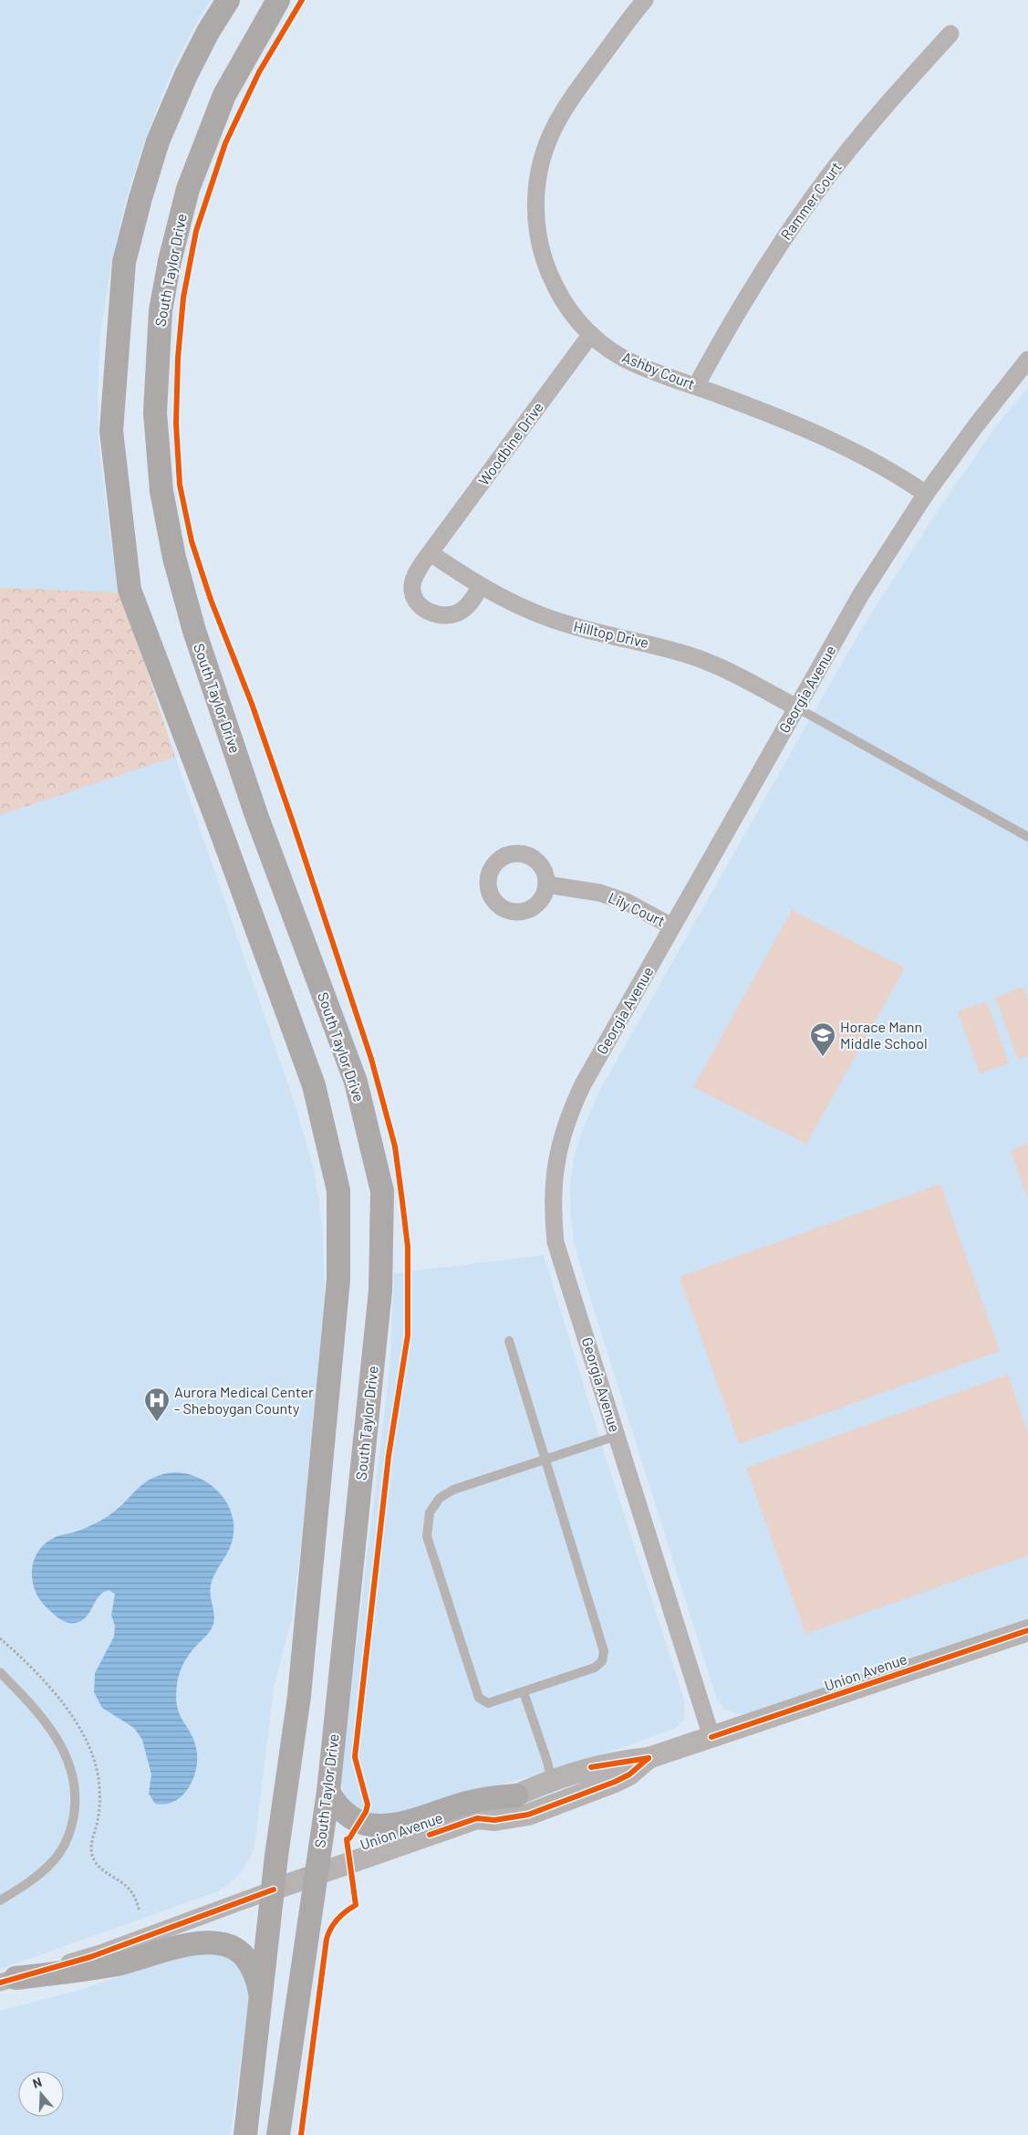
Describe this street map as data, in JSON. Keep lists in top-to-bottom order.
{
  "streets": {
    "main road": ["South Taylor Drive"],
    "street": [
      "Rammer Court",
      "Ashby Court",
      "Woodbine Drive",
      "Hilltop Drive",
      "Georgia Avenue",
      "Lily Court",
      "Union Avenue"
    ]
  },
  "crossings": [
    ["Rammer Court", "Ashby Court"],
    ["South Taylor Drive", "Union Avenue"],
    ["Ashby Court", "Woodbine Drive"],
    ["Ashby Court", "Georgia Avenue"],
    ["Woodbine Drive", "Hilltop Drive"],
    ["Hilltop Drive", "Georgia Avenue"],
    ["Georgia Avenue", "Lily Court"],
    ["Georgia Avenue", "Union Avenue"]
  ],
  "places": {
    "school or university": ["Horace Mann Middle School"],
    "hospital": ["Aurora Medical Center - Sheboygan County"]
  },
  "north": "top"
}
